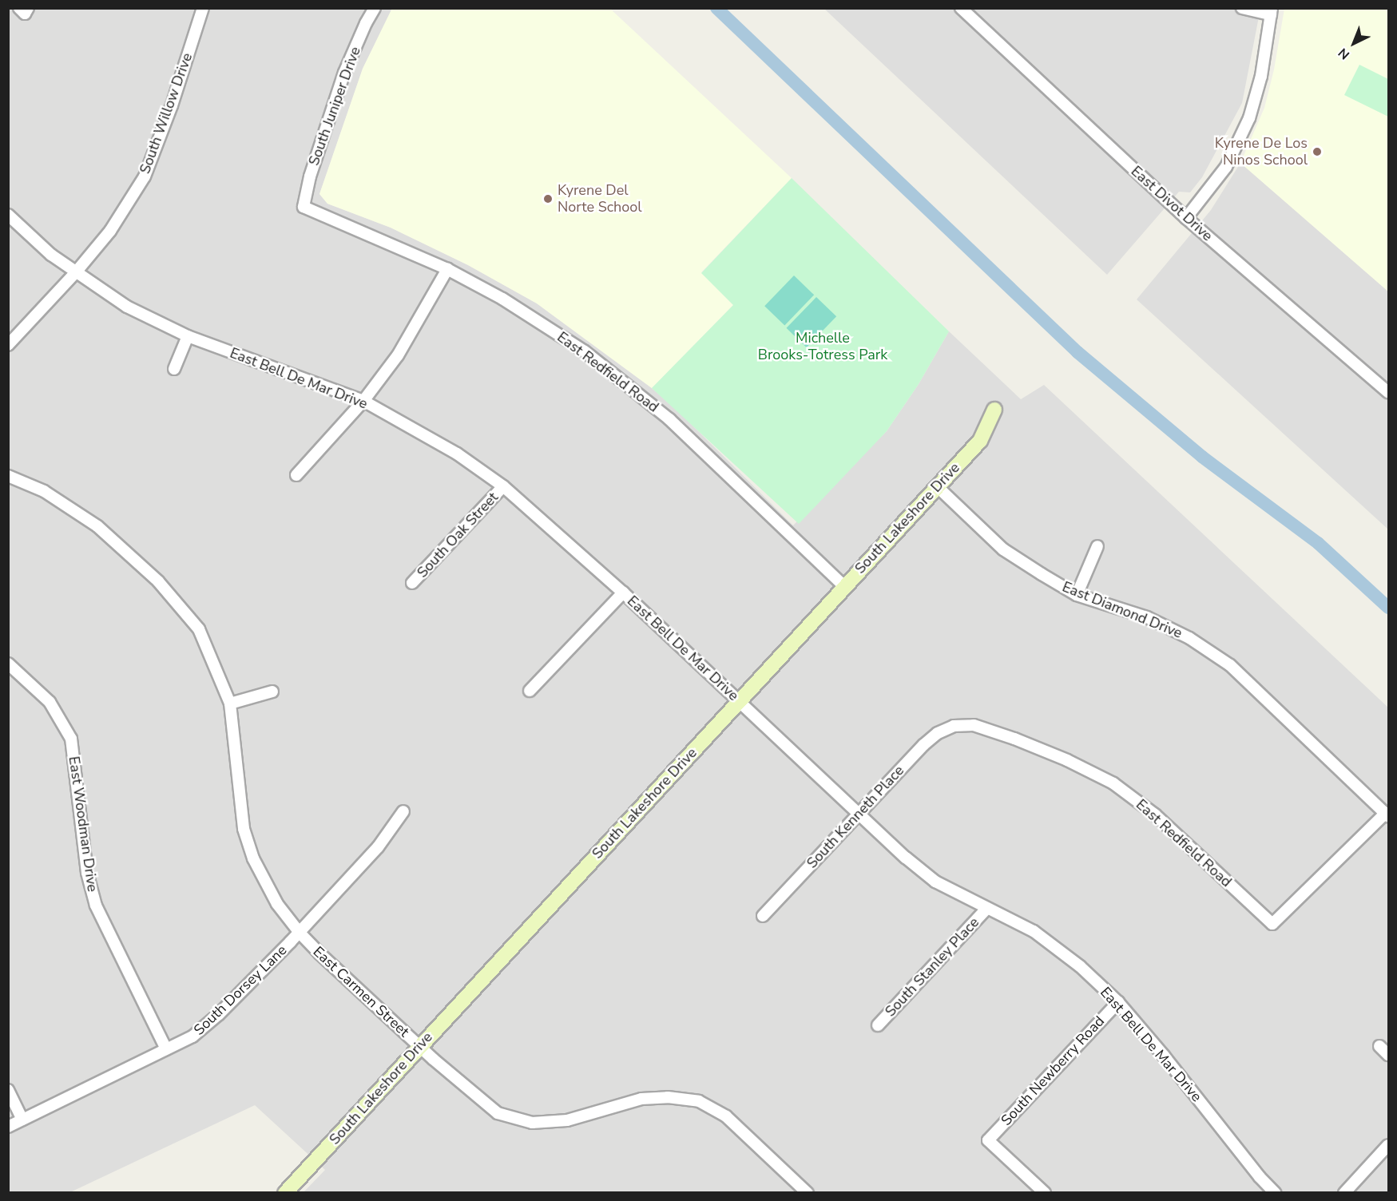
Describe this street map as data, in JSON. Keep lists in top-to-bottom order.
{
  "streets": {
    "street": [
      "South Juniper Drive",
      "South Willow Drive",
      "East Divot Drive",
      "East Redfield Road",
      "East Bell De Mar Drive",
      "South Lakeshore Drive",
      "South Oak Street",
      "East Diamond Drive",
      "South Kenneth Place",
      "East Woodman Drive",
      "South Stanley Place",
      "South Dorsey Lane",
      "East Carmen Street",
      "South Newberry Road"
    ]
  },
  "crossings": [
    ["South Juniper Drive", "East Redfield Road"],
    ["South Willow Drive", "East Bell De Mar Drive"],
    ["East Redfield Road", "South Lakeshore Drive"],
    ["East Redfield Road", "East Diamond Drive"],
    ["East Redfield Road", "South Kenneth Place"],
    ["East Bell De Mar Drive", "South Lakeshore Drive"],
    ["East Bell De Mar Drive", "South Oak Street"],
    ["East Bell De Mar Drive", "South Kenneth Place"],
    ["East Bell De Mar Drive", "South Stanley Place"],
    ["East Bell De Mar Drive", "South Newberry Road"],
    ["South Lakeshore Drive", "East Diamond Drive"],
    ["South Lakeshore Drive", "East Carmen Street"],
    ["East Woodman Drive", "South Dorsey Lane"],
    ["South Dorsey Lane", "East Carmen Street"]
  ],
  "parks": ["Michelle Brooks-Totress Park"],
  "places": ["Kyrene De Los Ninos School", "Kyrene Del Norte School"],
  "north": "bottom left"
}
